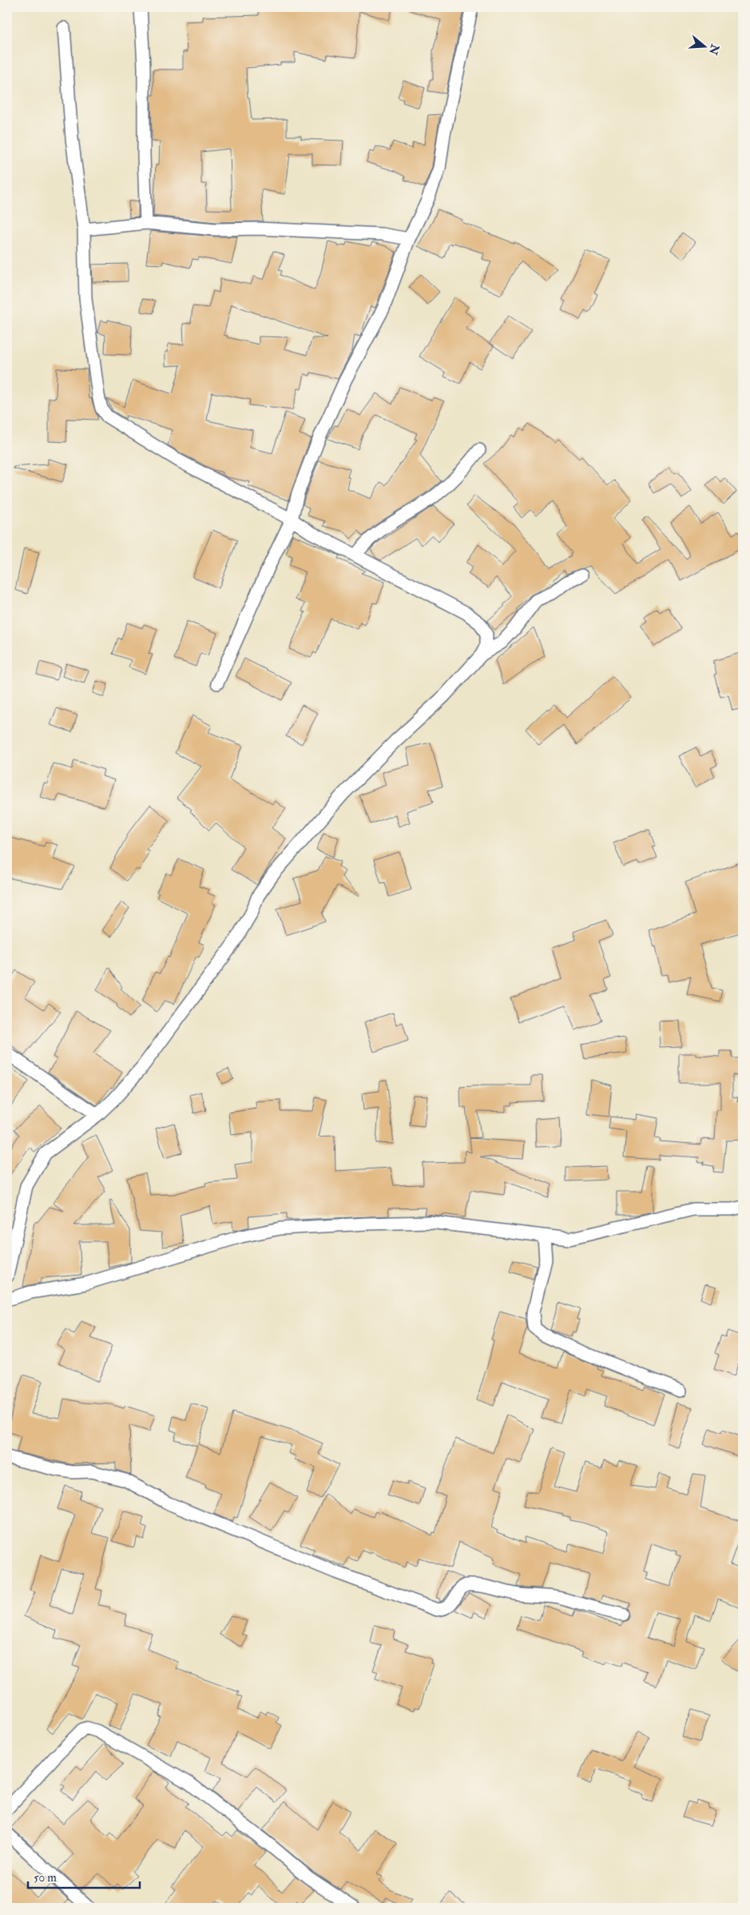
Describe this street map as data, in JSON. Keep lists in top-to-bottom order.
{
  "scale_bar": "50 m",
  "north": "right"
}
